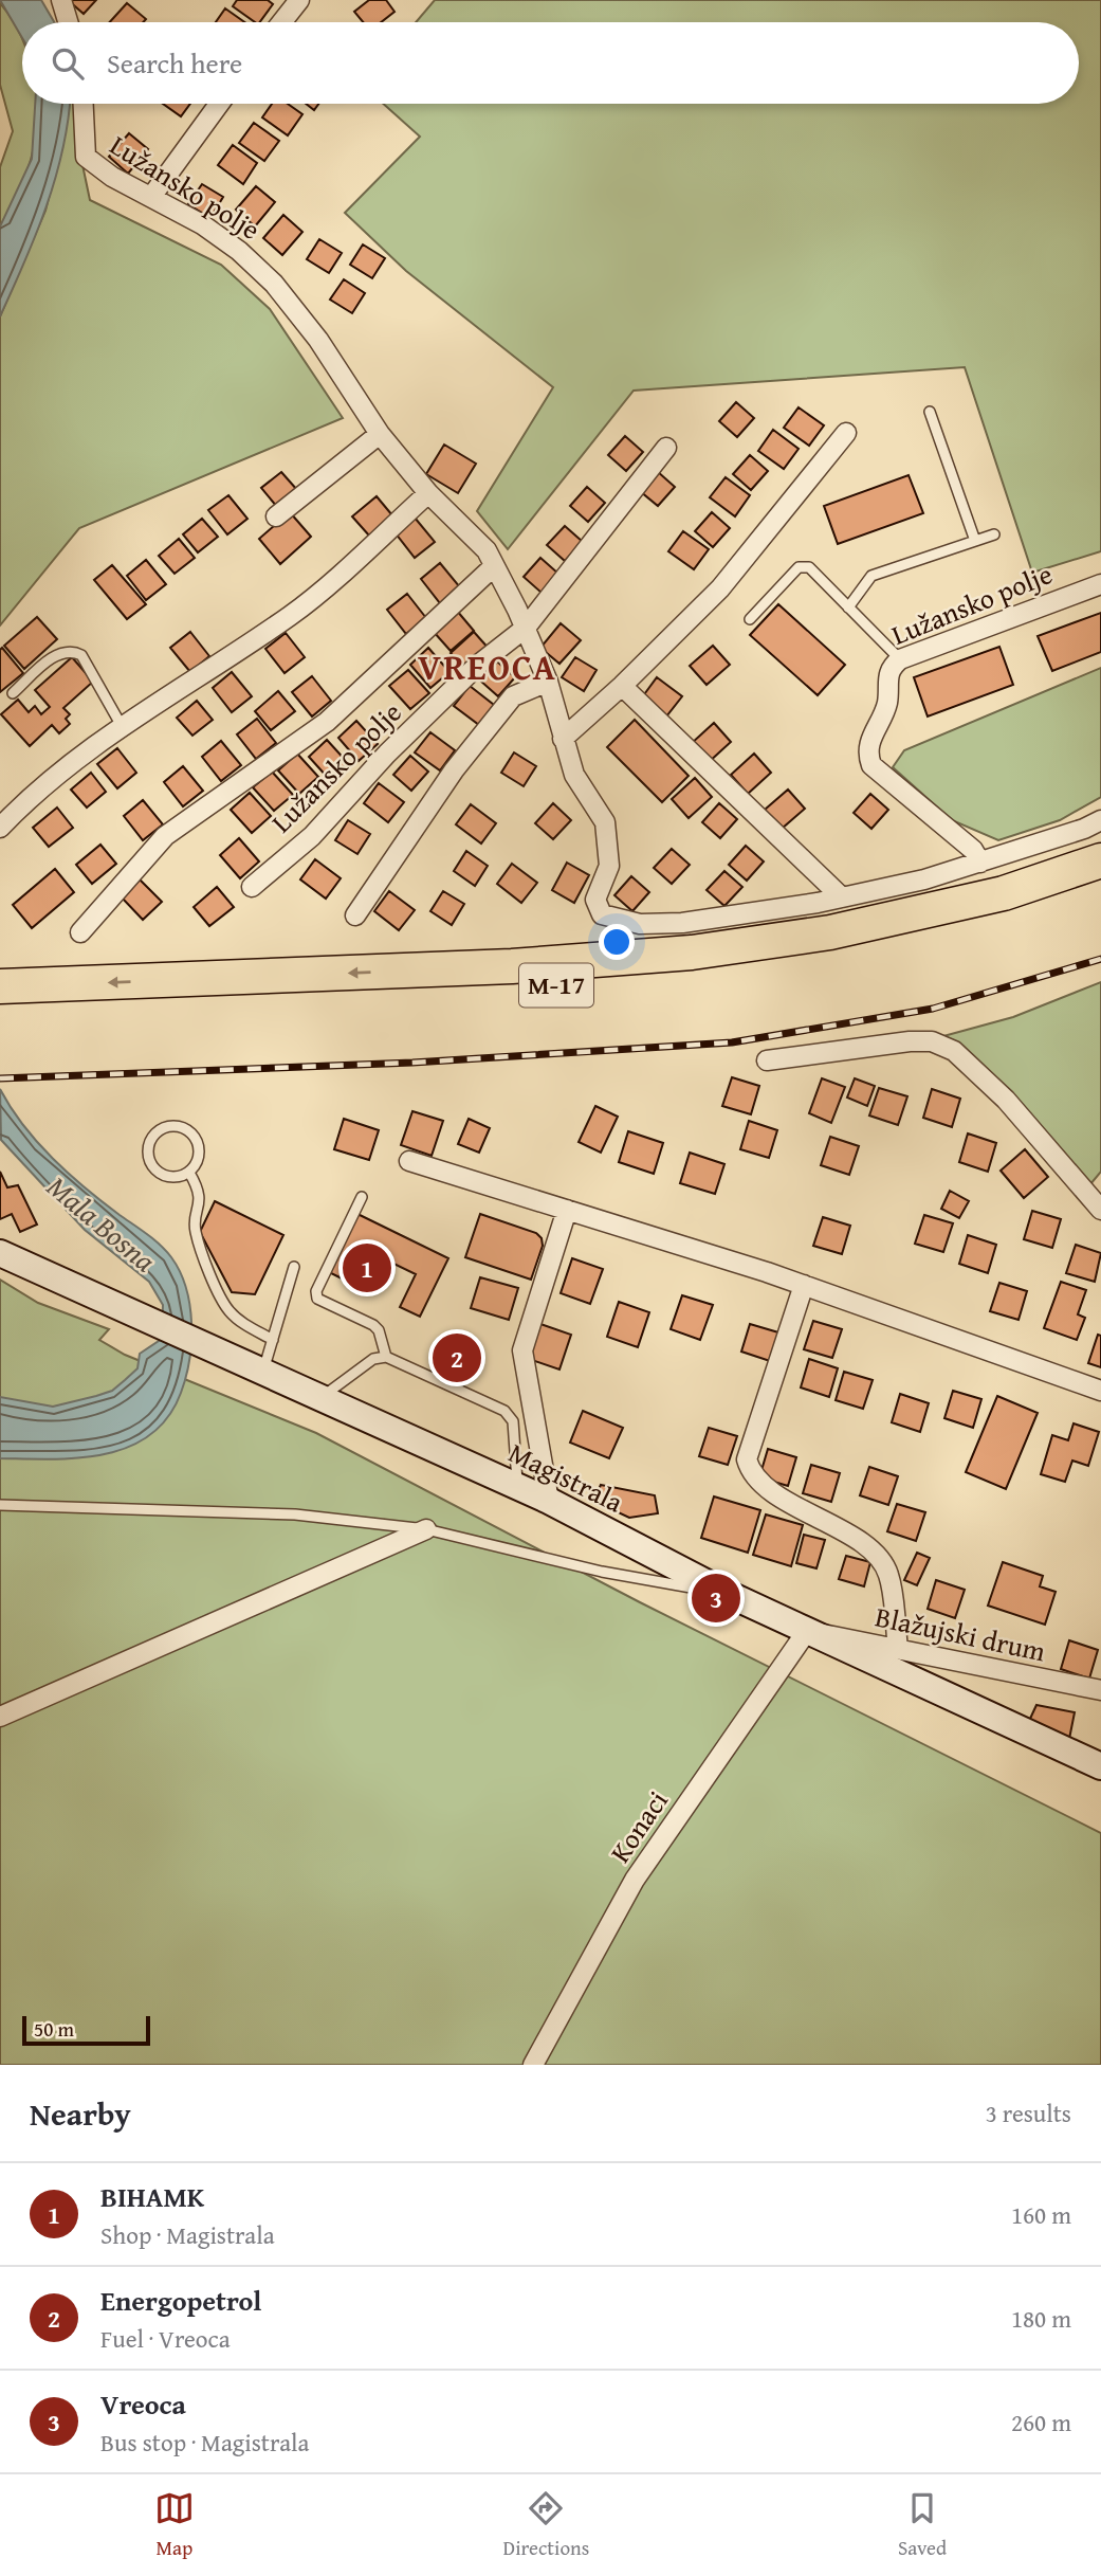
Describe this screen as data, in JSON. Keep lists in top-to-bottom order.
{
  "streets": {
    "highway": ["M-17"],
    "main road": ["Magistrala"],
    "street": ["Lužansko polje", "Blažujski drum", "Konaci"]
  },
  "crossings": [
    ["Magistrala", "Blažujski drum"],
    ["Magistrala", "Konaci"],
    ["Blažujski drum", "Konaci"]
  ],
  "districts": ["VREOCA"],
  "water": ["Mala Bosna"],
  "scale_bar": "50 m",
  "page": {
    "search": "Search here",
    "pins": ["1", "2", "3"],
    "scale": "50 m",
    "heading": ["Nearby", "3 results"],
    "list": [
      {
        "mark": "1",
        "name": "BIHAMK",
        "note": "Shop · Magistrala",
        "value": "160 m"
      },
      {
        "mark": "2",
        "name": "Energopetrol",
        "note": "Fuel · Vreoca",
        "value": "180 m"
      },
      {
        "mark": "3",
        "name": "Vreoca",
        "note": "Bus stop · Magistrala",
        "value": "260 m"
      }
    ],
    "nav": ["Map", "Directions", "Saved"]
  }
}
